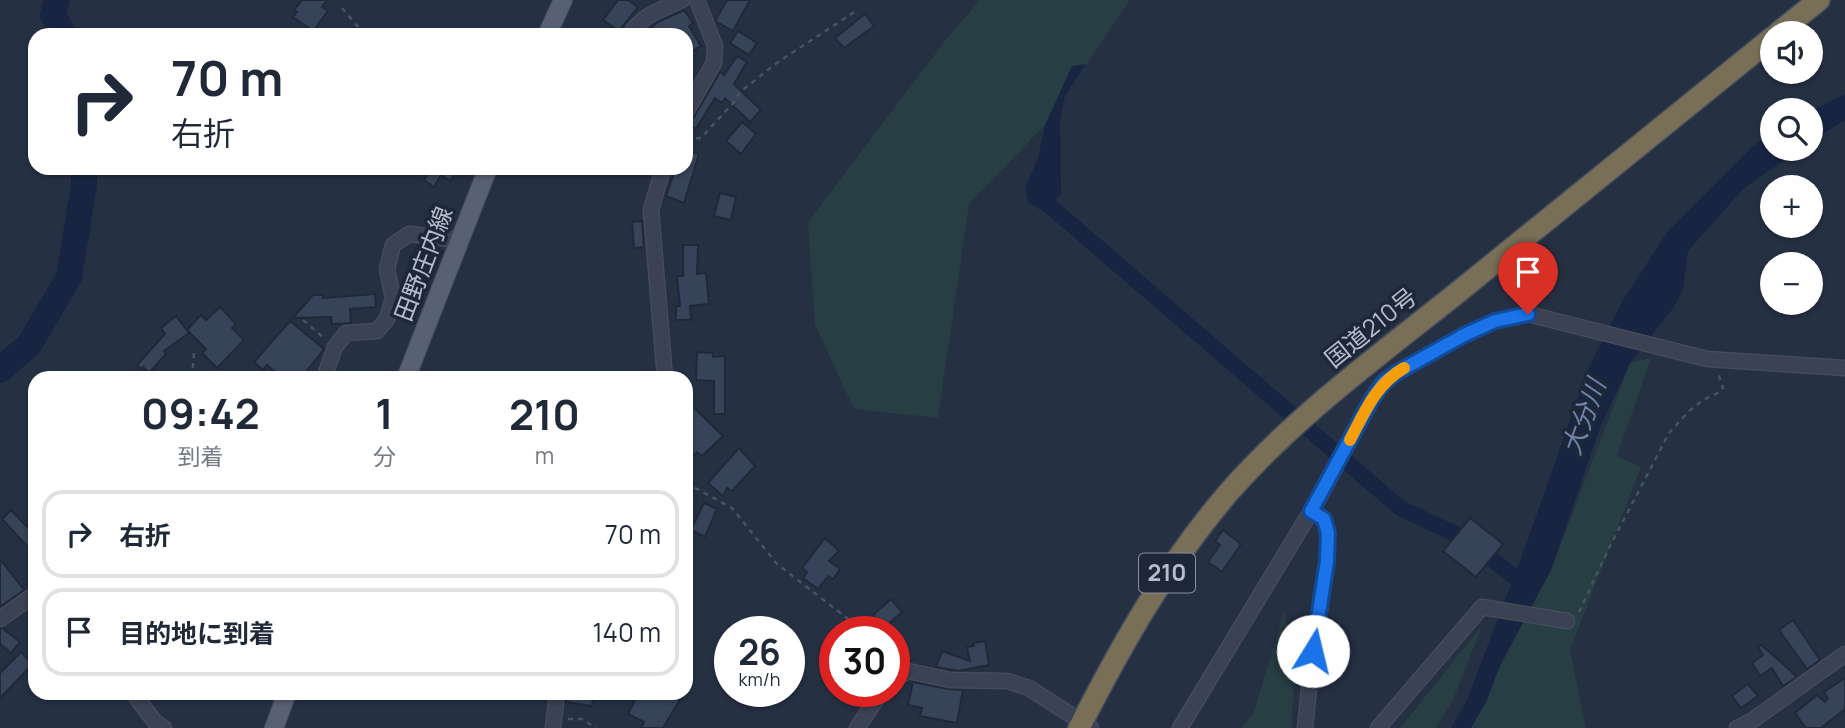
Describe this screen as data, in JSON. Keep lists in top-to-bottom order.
{
  "streets": {
    "highway": ["国道210号", "210"],
    "main road": ["田野庄内線"]
  },
  "water": ["大分川"],
  "page": {
    "map_buttons": ["+", "−"],
    "turn": ["70 m", "右折"],
    "eta": [
      "09:42",
      "到着",
      "1",
      "分",
      "210",
      "m"
    ],
    "list": [
      {
        "name": "右折",
        "value": "70 m"
      },
      {
        "name": "目的地に到着",
        "value": "140 m"
      }
    ],
    "speed": "26 km/h",
    "limit": "30"
  }
}
